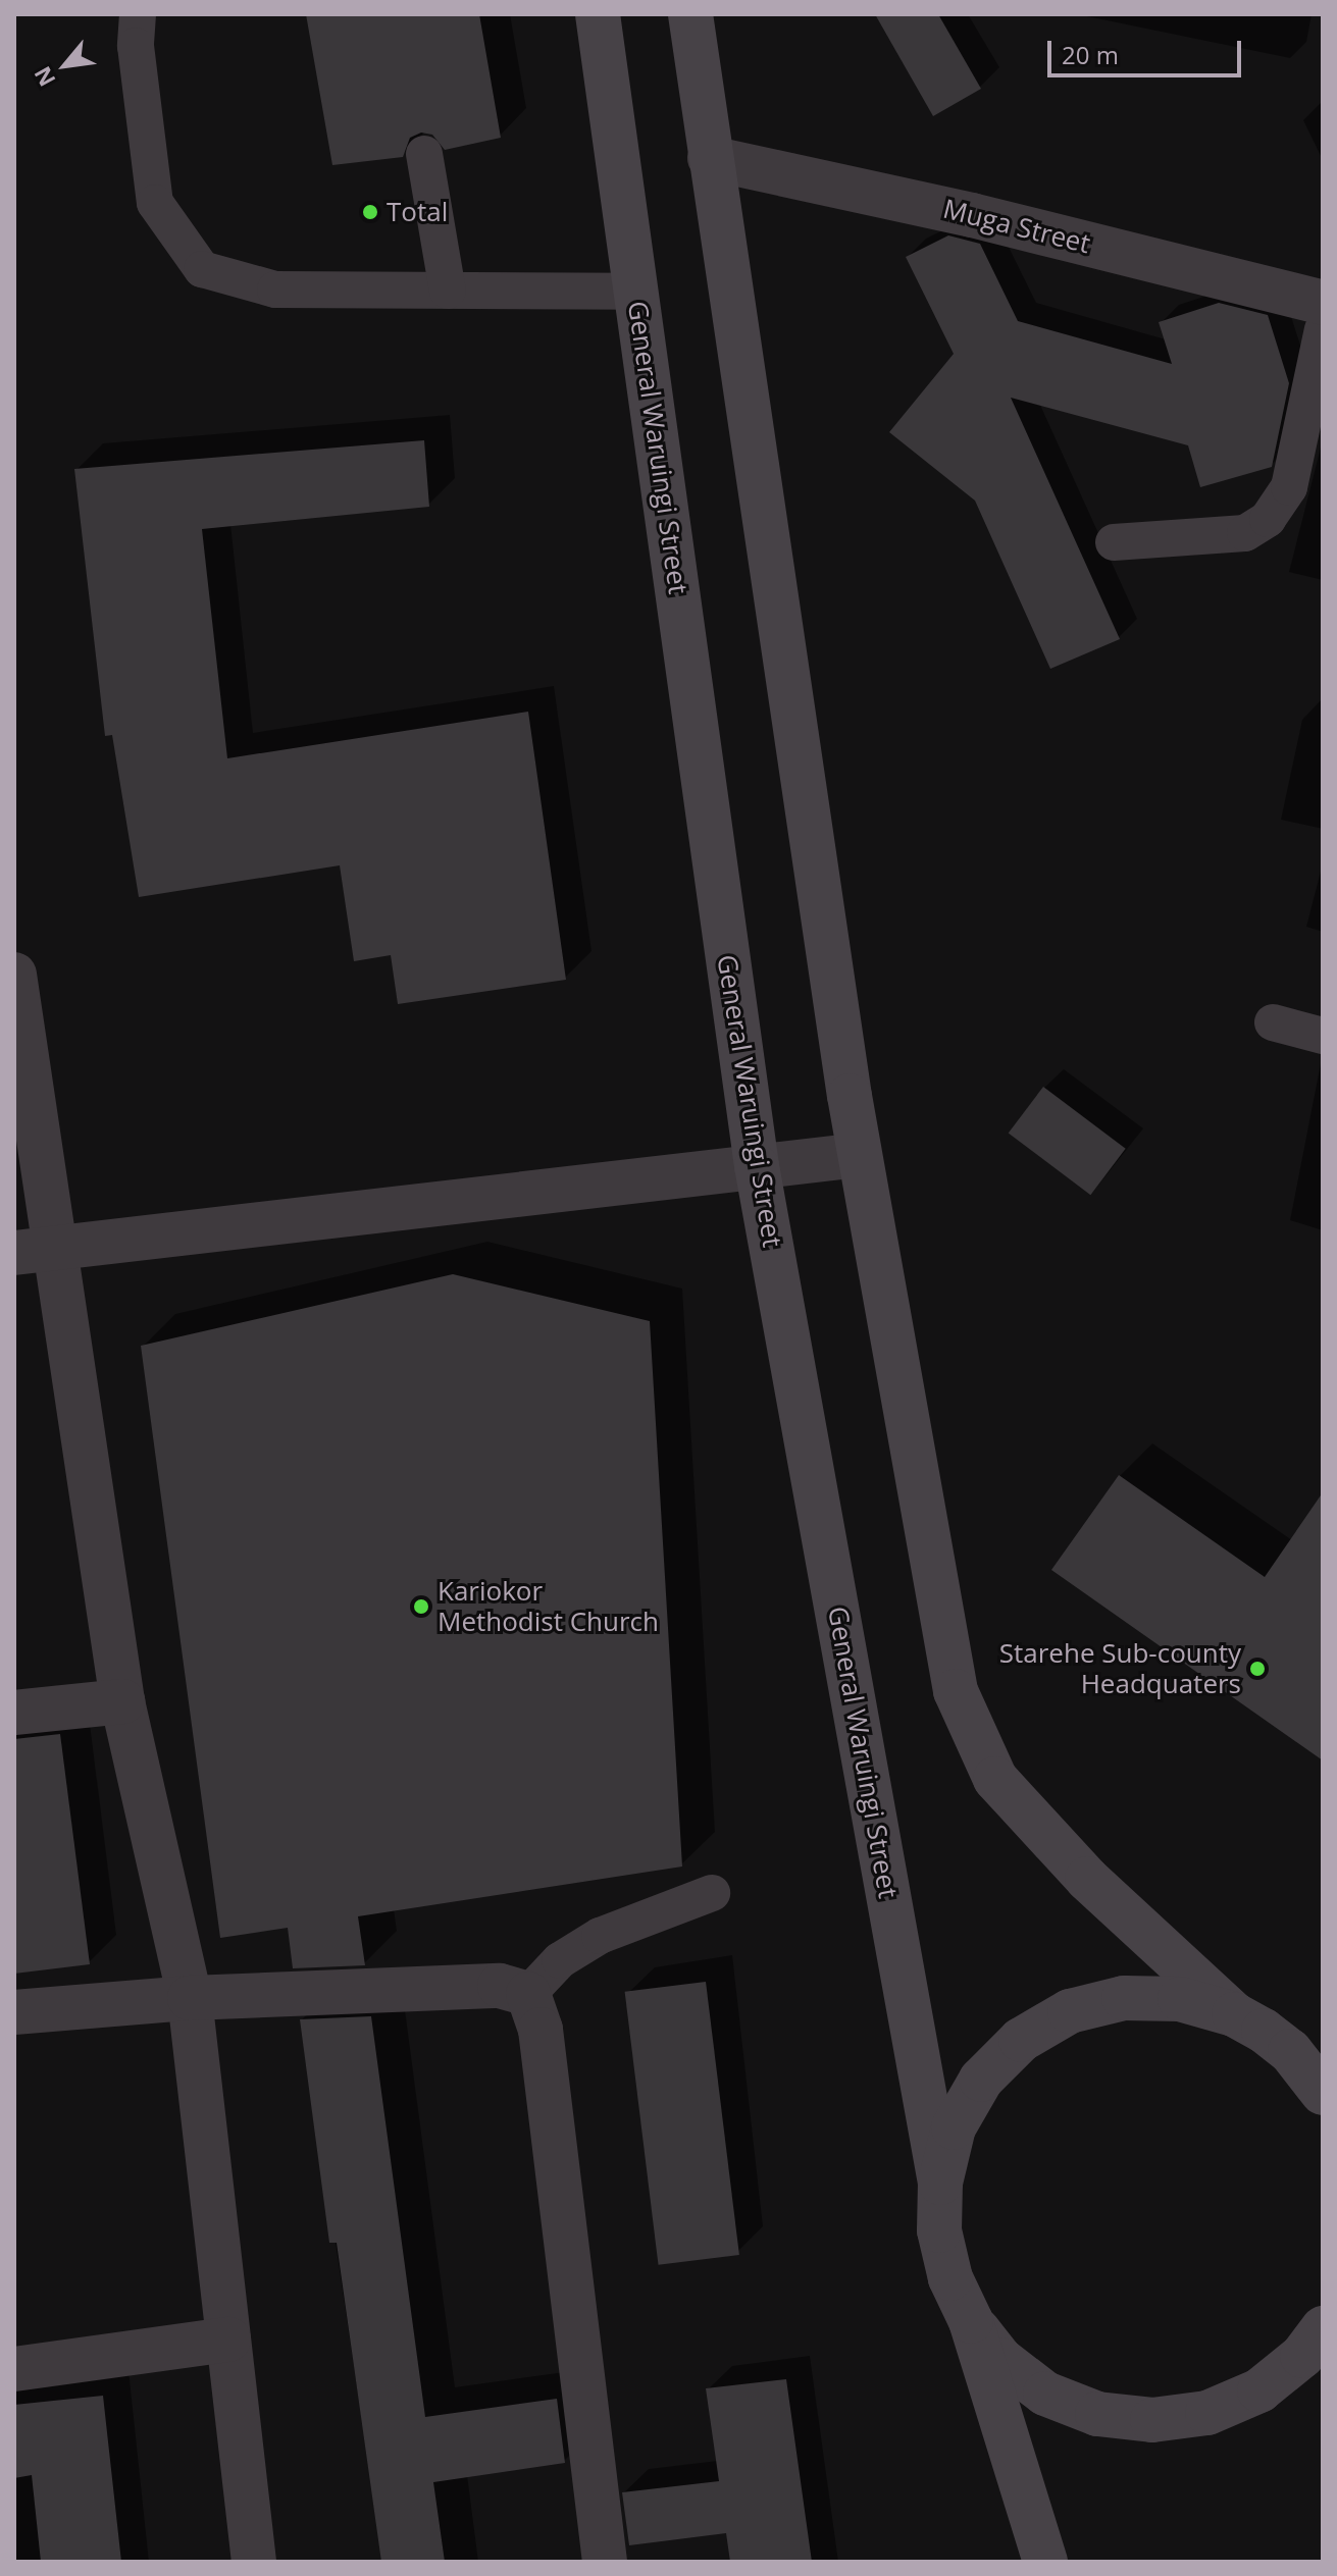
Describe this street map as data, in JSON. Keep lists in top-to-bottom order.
{
  "streets": {
    "main road": ["General Waruingi Street"],
    "street": ["Muga Street"]
  },
  "places": ["Total", "Kariokor Methodist Church", "Starehe Sub-county Headquaters"],
  "scale_bar": "20 m",
  "north": "bottom left"
}
